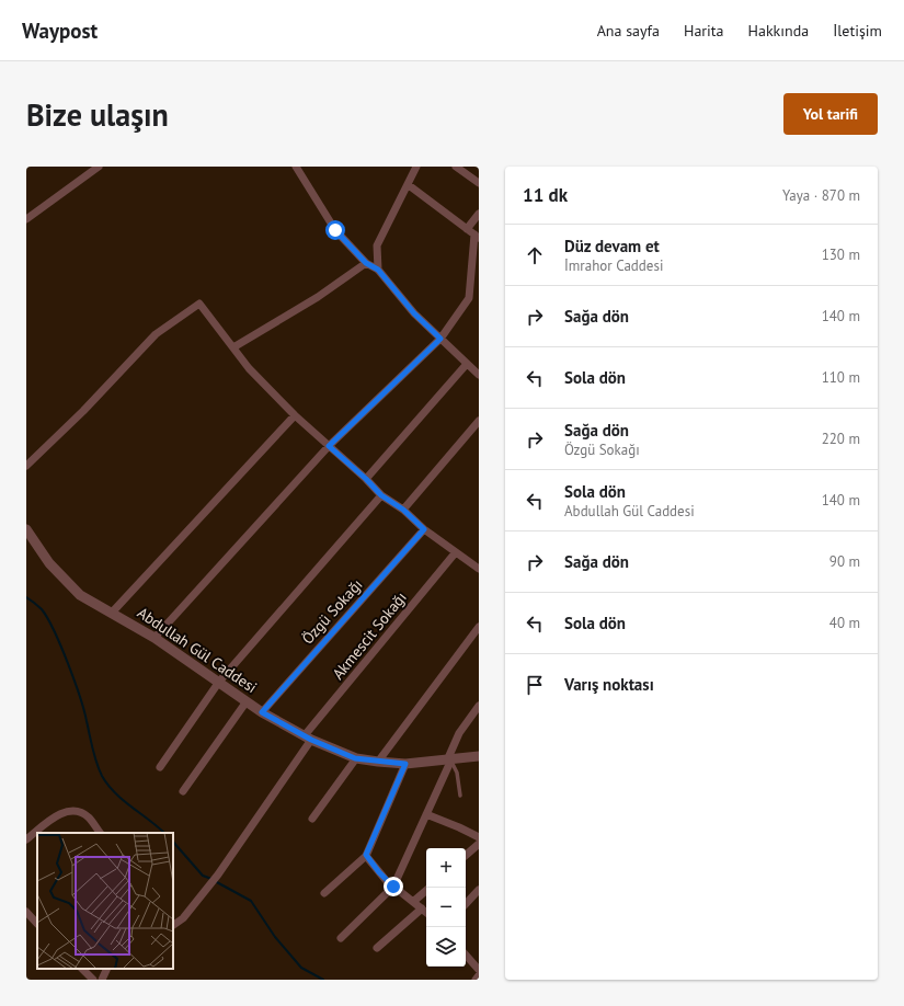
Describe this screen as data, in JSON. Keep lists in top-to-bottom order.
{
  "streets": {
    "street": ["Özgü Sokağı", "Akmescit Sokağı", "Abdullah Gül Caddesi"]
  },
  "crossings": [
    ["Özgü Sokağı", "Abdullah Gül Caddesi"],
    ["Akmescit Sokağı", "Abdullah Gül Caddesi"]
  ],
  "page": {
    "header": "Waypost",
    "nav": [
      "Ana sayfa",
      "Harita",
      "Hakkında",
      "İletişim"
    ],
    "buttons": "Yol tarifi",
    "title": "Bize ulaşın",
    "heading": ["11 dk", "Yaya · 870 m"],
    "list": [
      ["Düz devam et", "İmrahor Caddesi", "130 m"],
      ["Sağa dön", "140 m"],
      ["Sola dön", "110 m"],
      ["Sağa dön", "Özgü Sokağı", "220 m"],
      ["Sola dön", "Abdullah Gül Caddesi", "140 m"],
      ["Sağa dön", "90 m"],
      ["Sola dön", "40 m"],
      "Varış noktası"
    ],
    "map_buttons": ["+", "−"]
  }
}
